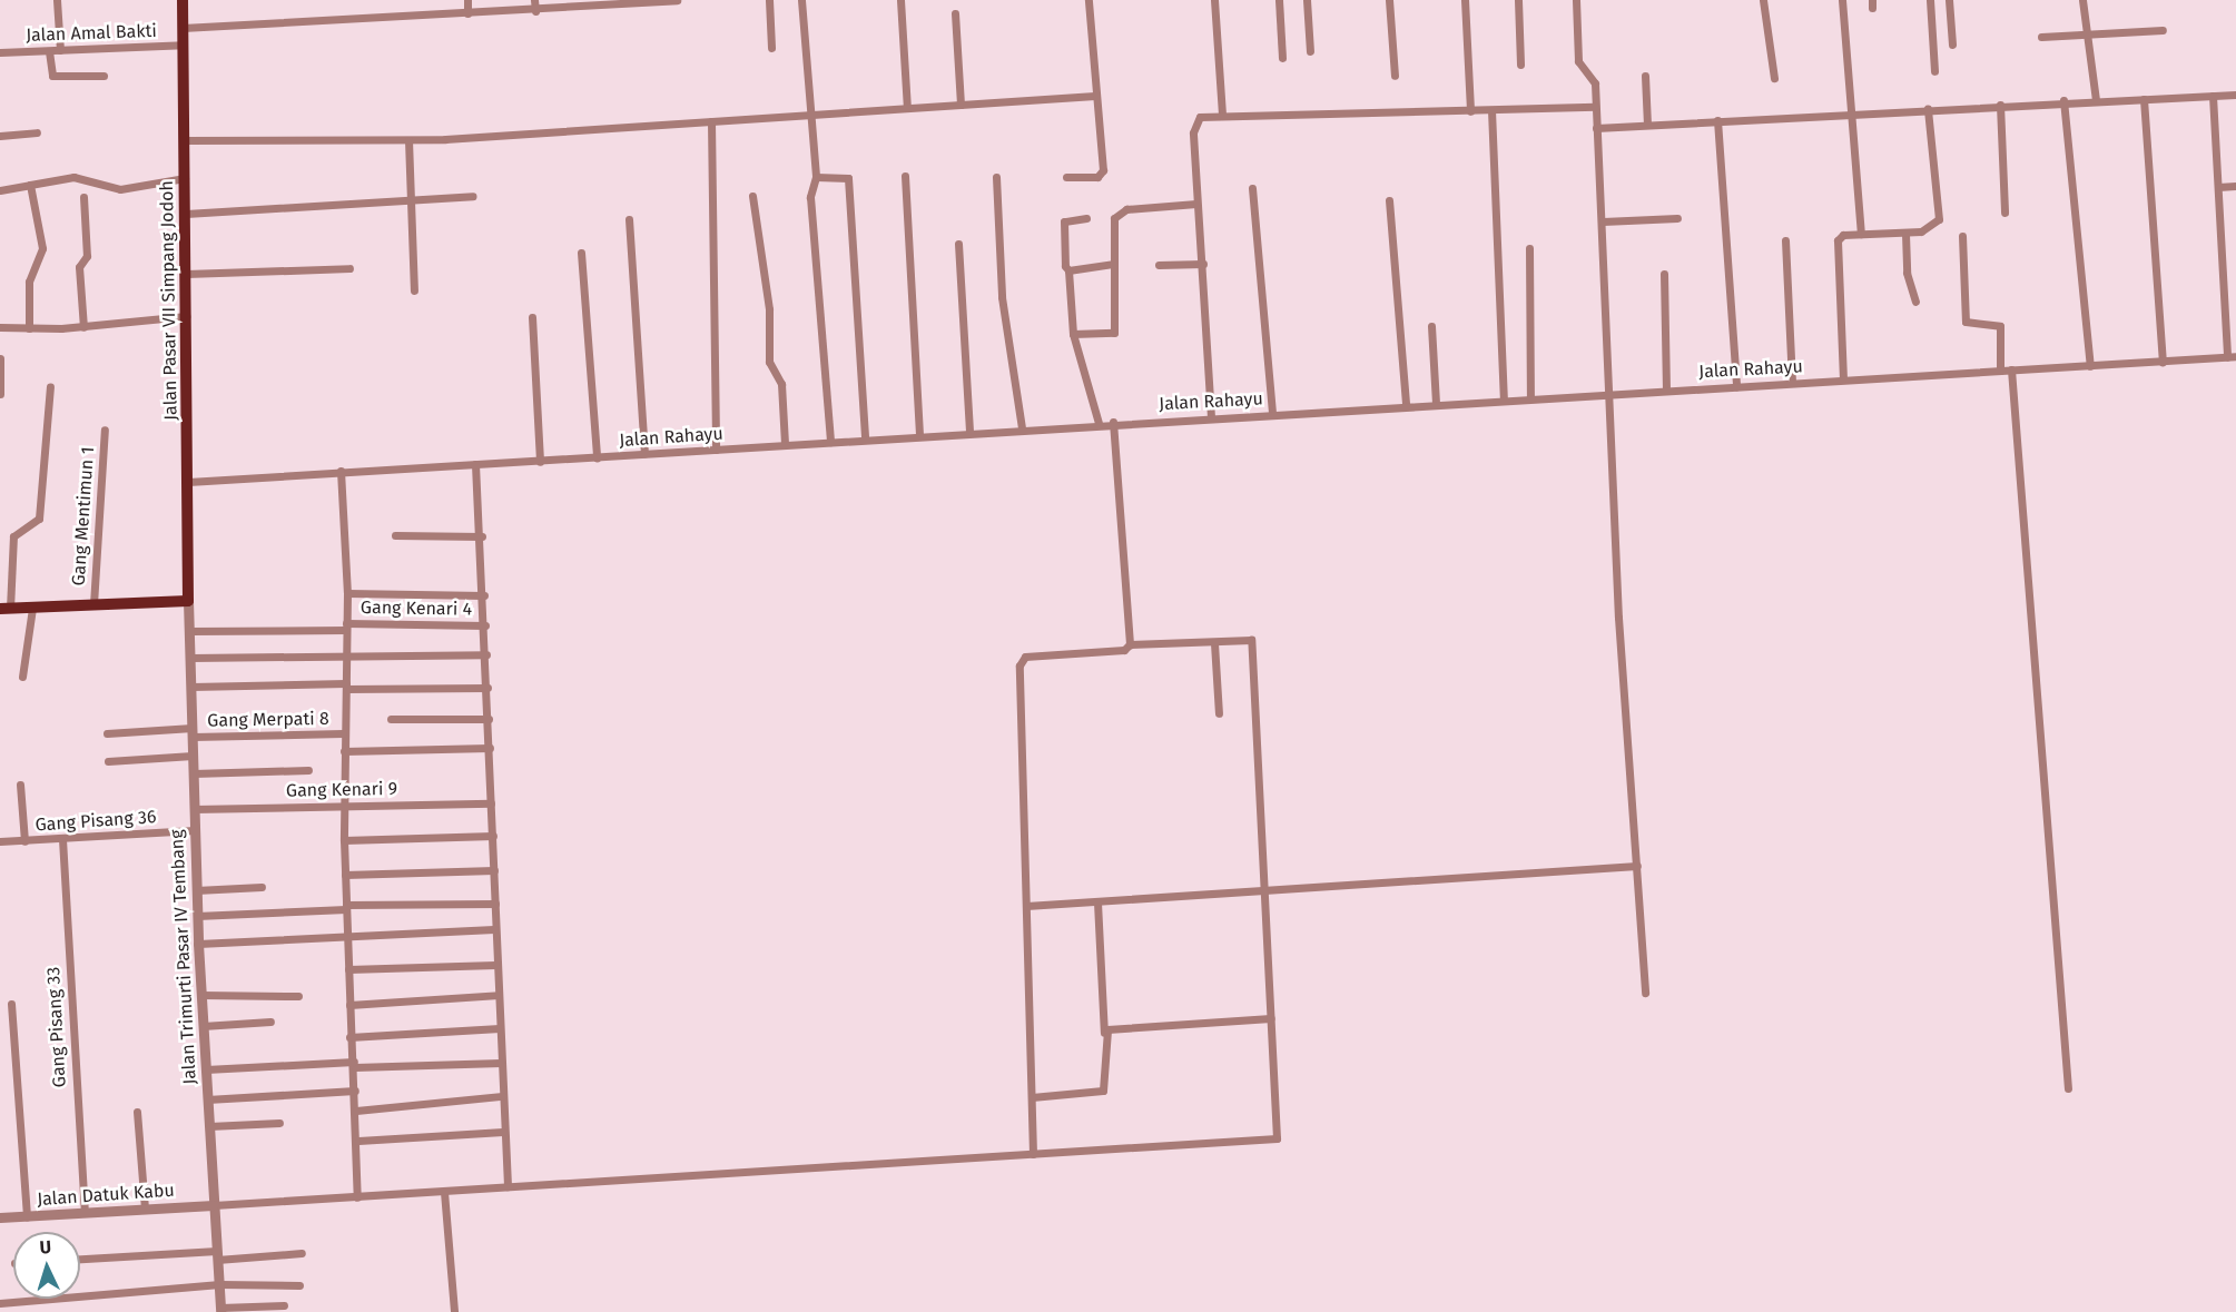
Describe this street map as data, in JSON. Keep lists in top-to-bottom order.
{
  "streets": {
    "main road": ["Jalan Pasar VII Simpang Jodoh"],
    "street": [
      "Jalan Amal Bakti",
      "Jalan Rahayu",
      "Gang Mentimun 1",
      "Gang Kenari 4",
      "Gang Merpati 8",
      "Gang Kenari 9",
      "Gang Pisang 36",
      "Jalan Trimurti Pasar IV Tembang",
      "Gang Pisang 33",
      "Jalan Datuk Kabu"
    ]
  },
  "crossings": [
    ["Jalan Amal Bakti", "Jalan Pasar VII Simpang Jodoh"],
    ["Jalan Pasar VII Simpang Jodoh", "Jalan Rahayu"],
    ["Jalan Pasar VII Simpang Jodoh", "Jalan Trimurti Pasar IV Tembang"],
    ["Gang Kenari 4", "Jalan Trimurti Pasar IV Tembang"],
    ["Gang Merpati 8", "Jalan Trimurti Pasar IV Tembang"],
    ["Gang Kenari 9", "Jalan Trimurti Pasar IV Tembang"],
    ["Gang Pisang 36", "Jalan Trimurti Pasar IV Tembang"],
    ["Gang Pisang 36", "Gang Pisang 33"],
    ["Jalan Trimurti Pasar IV Tembang", "Jalan Datuk Kabu"],
    ["Gang Pisang 33", "Jalan Datuk Kabu"]
  ],
  "north": "top"
}
